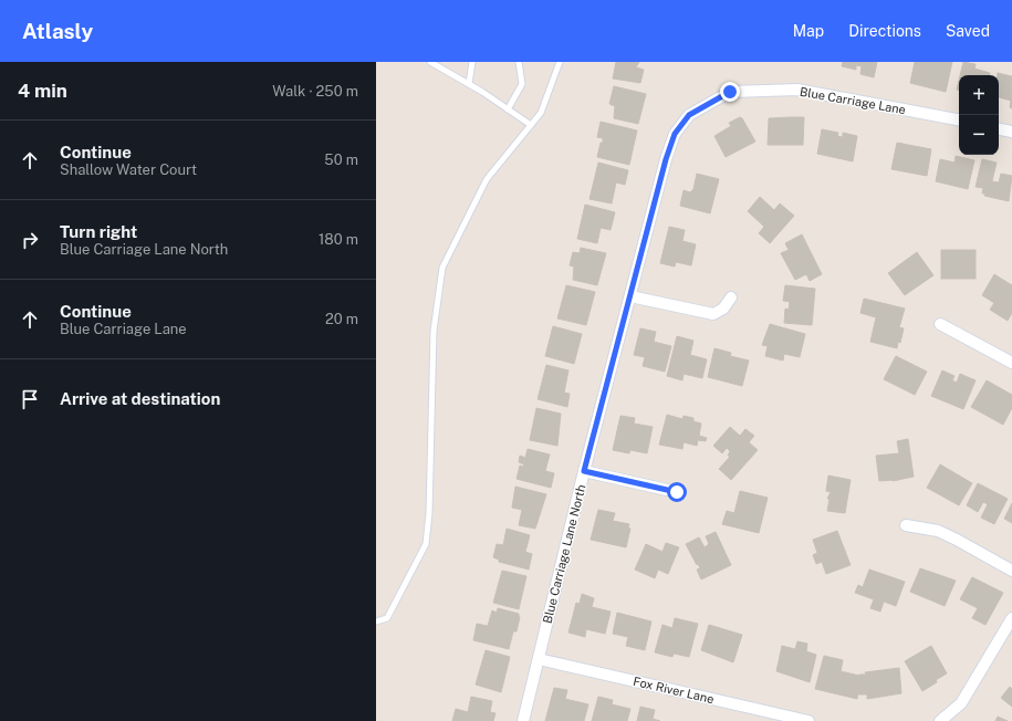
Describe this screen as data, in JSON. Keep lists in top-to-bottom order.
{
  "streets": {
    "street": ["Blue Carriage Lane", "Blue Carriage Lane North", "Fox River Lane"]
  },
  "crossings": [
    ["Blue Carriage Lane", "Blue Carriage Lane North"],
    ["Blue Carriage Lane North", "Fox River Lane"]
  ],
  "page": {
    "header": "Atlasly",
    "nav": ["Map", "Directions", "Saved"],
    "heading": ["4 min", "Walk · 250 m"],
    "map_buttons": ["+", "−"],
    "list": [
      ["Continue", "Shallow Water Court", "50 m"],
      ["Turn right", "Blue Carriage Lane North", "180 m"],
      ["Continue", "Blue Carriage Lane", "20 m"],
      "Arrive at destination"
    ]
  }
}
